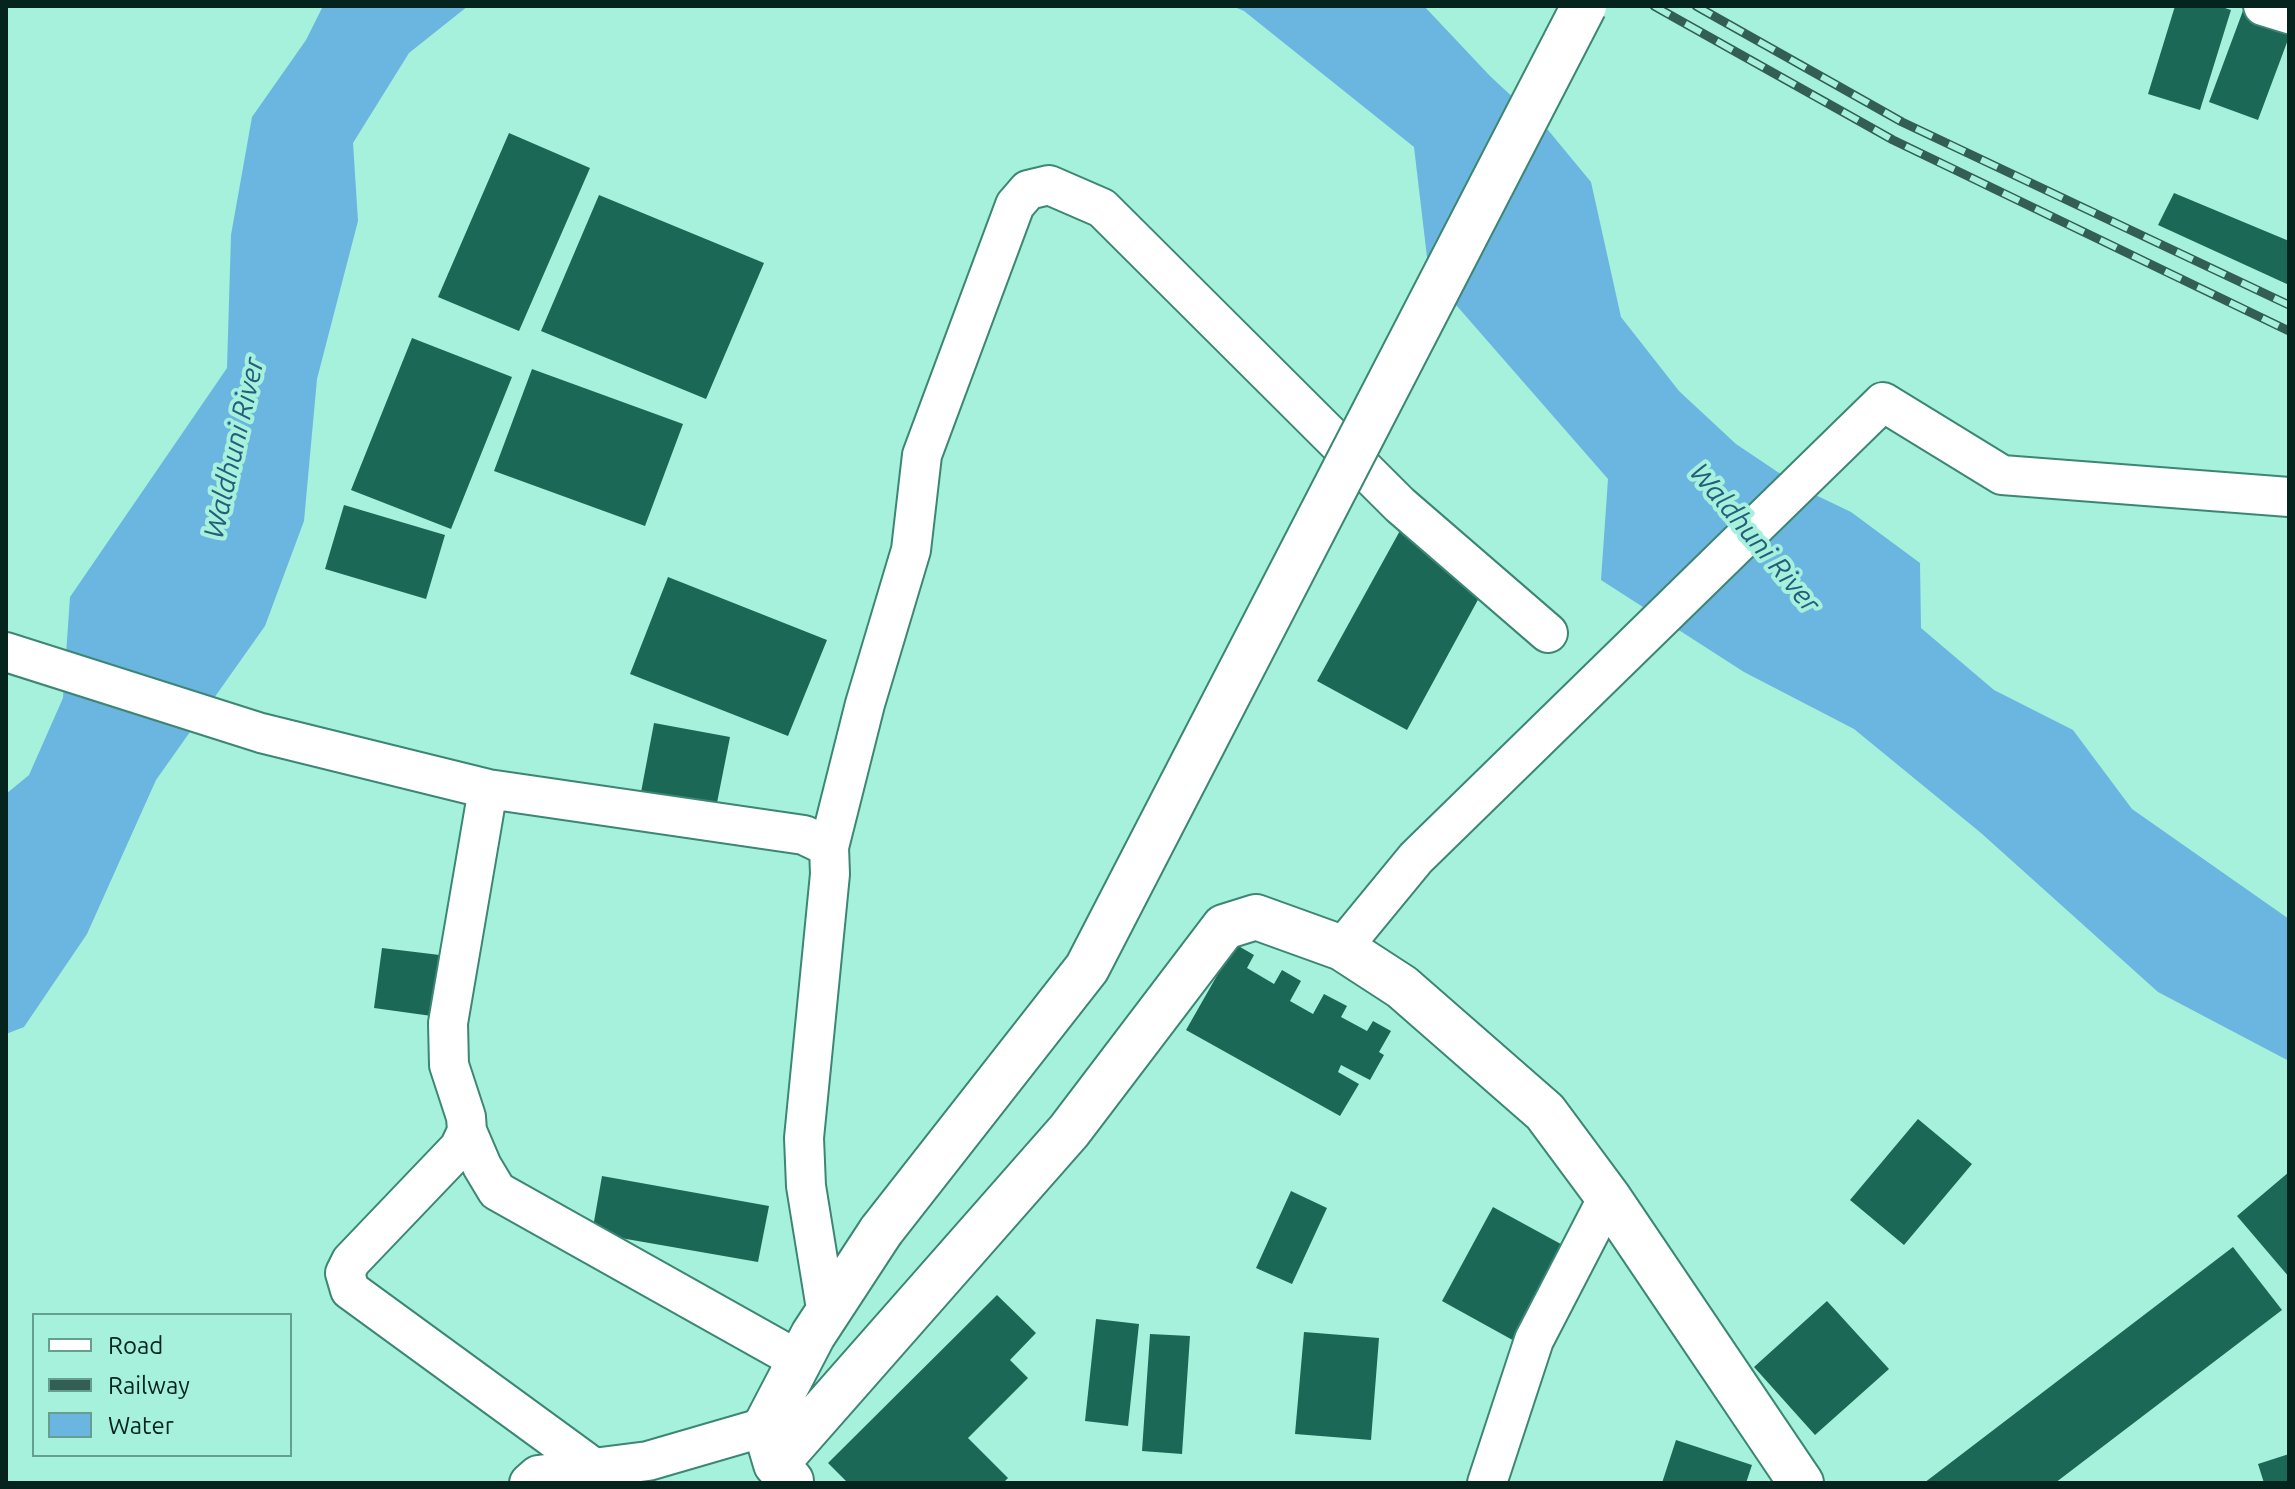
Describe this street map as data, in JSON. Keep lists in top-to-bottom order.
{
  "water": ["Waldhuni River"],
  "legend": ["Road", "Railway", "Water"]
}
